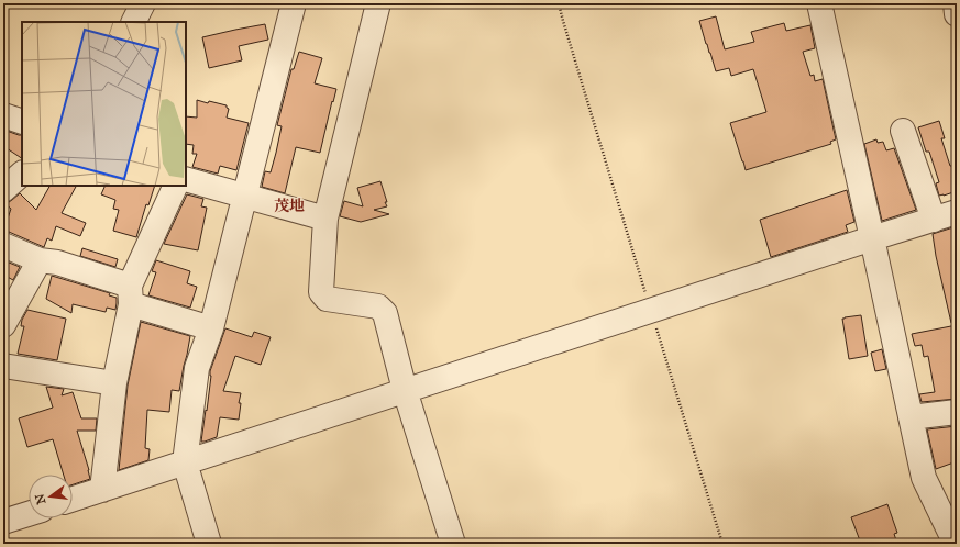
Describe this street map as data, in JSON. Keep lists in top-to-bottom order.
{
  "districts": ["茂地"],
  "north": "left"
}
